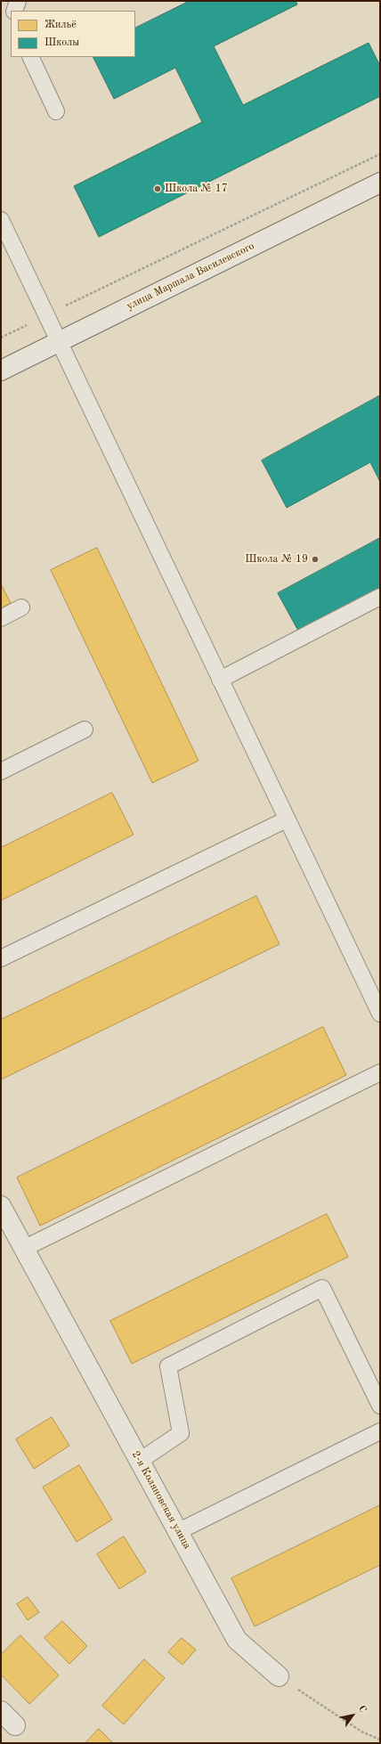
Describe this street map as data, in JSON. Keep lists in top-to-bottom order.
{
  "streets": {
    "street": ["улица Маршала Василевского", "2-я Коляновская улица"]
  },
  "places": ["Школа № 17", "Школа № 19"],
  "legend": ["Жильё", "Школы"],
  "north": "top right"
}
